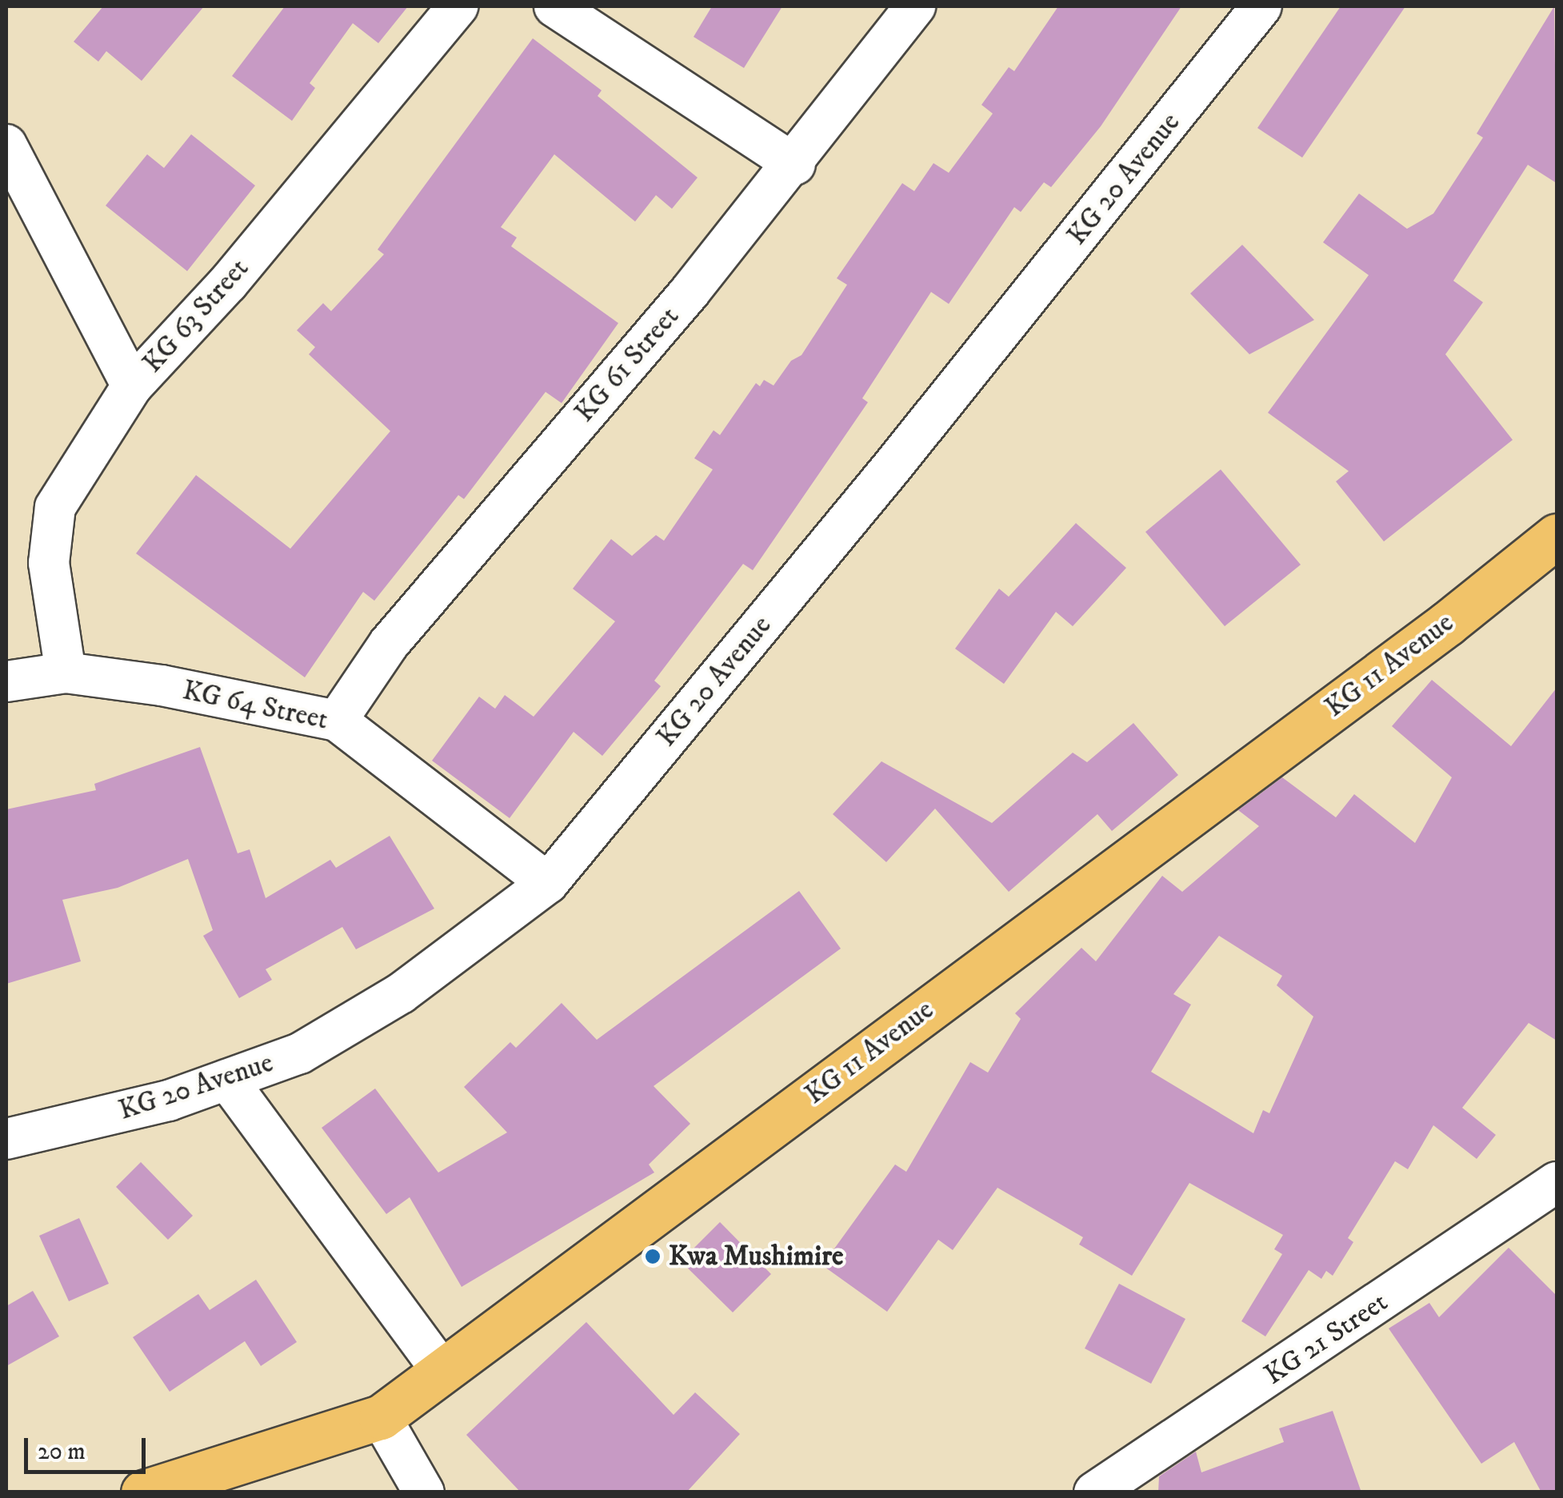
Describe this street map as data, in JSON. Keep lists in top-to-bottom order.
{
  "streets": {
    "main road": ["KG 11 Avenue"],
    "street": [
      "KG 20 Avenue",
      "KG 63 Street",
      "KG 61 Street",
      "KG 64 Street",
      "KG 21 Street"
    ]
  },
  "crossings": [
    ["KG 20 Avenue", "KG 64 Street"],
    ["KG 63 Street", "KG 64 Street"],
    ["KG 61 Street", "KG 64 Street"]
  ],
  "places": ["Kwa Mushimire"],
  "scale_bar": "20 m"
}
